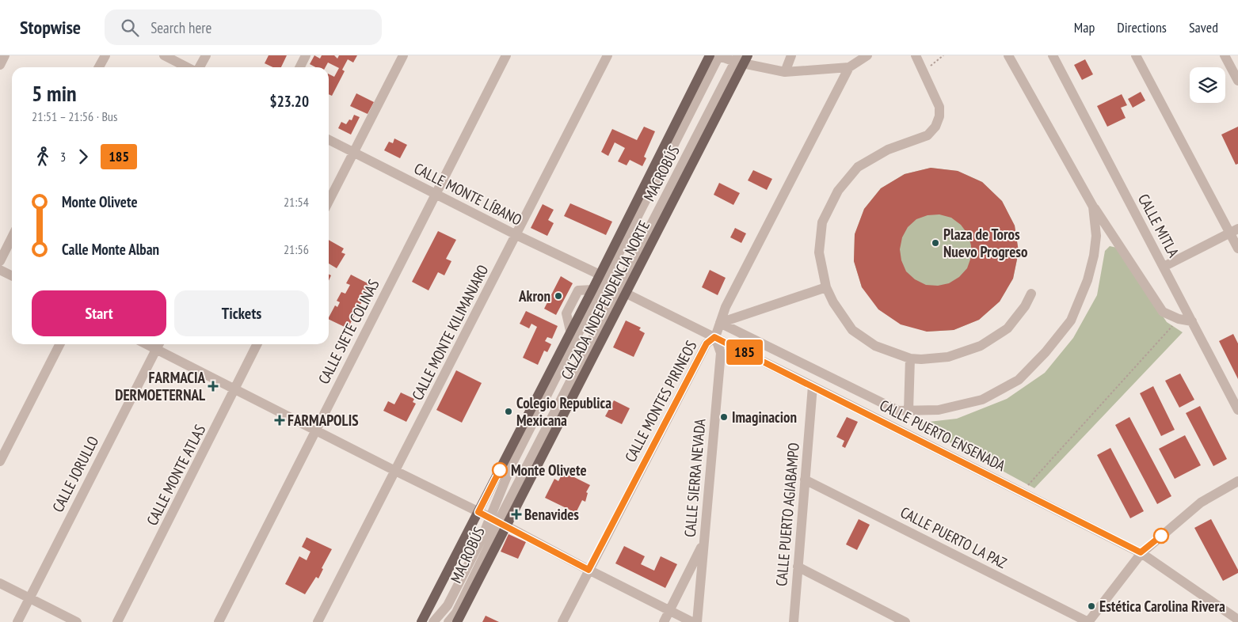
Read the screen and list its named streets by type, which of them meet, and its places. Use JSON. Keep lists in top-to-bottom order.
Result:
{
  "streets": {
    "main road": ["CALZADA INDEPENDENCIA NORTE"],
    "street": [
      "MACROBÚS",
      "CALLE MONTE LÍBANO",
      "CALLE MITLA",
      "CALLE SIETE COLINAS",
      "CALLE MONTE KILIMANJARO",
      "CALLE MONTES PIRINEOS",
      "CALLE PUERTO ENSENADA",
      "CALLE JORULLO",
      "CALLE MONTE ATLAS",
      "CALLE SIERRA NEVADA",
      "CALLE PUERTO AGIABAMPO",
      "CALLE PUERTO LA PAZ"
    ]
  },
  "crossings": [
    ["MACROBÚS", "CALZADA INDEPENDENCIA NORTE"],
    ["CALLE MONTE LÍBANO", "CALZADA INDEPENDENCIA NORTE"],
    ["CALLE MONTE LÍBANO", "CALLE SIETE COLINAS"],
    ["CALLE MONTE LÍBANO", "CALLE MONTE KILIMANJARO"],
    ["CALZADA INDEPENDENCIA NORTE", "CALLE PUERTO ENSENADA"],
    ["CALLE MONTES PIRINEOS", "CALLE PUERTO ENSENADA"],
    ["CALLE MONTES PIRINEOS", "CALLE SIERRA NEVADA"],
    ["CALLE PUERTO ENSENADA", "CALLE SIERRA NEVADA"],
    ["CALLE PUERTO ENSENADA", "CALLE PUERTO AGIABAMPO"],
    ["CALLE PUERTO AGIABAMPO", "CALLE PUERTO LA PAZ"]
  ],
  "places": {
    "other": [
      "Plaza de Toros Nuevo Progreso",
      "Akron",
      "Colegio Republica Mexicana",
      "Imaginacion",
      "Monte Olivete",
      "Estética Carolina Rivera"
    ],
    "health": ["FARMACIA DERMOETERNAL", "FARMAPOLIS", "Benavides"]
  },
  "lines": ["bus line 185"],
  "page": {
    "header": "Stopwise",
    "search": "Search here",
    "nav": ["Map", "Directions", "Saved"],
    "on_map": "185",
    "heading": ["5 min", "21:51 – 21:56 · Bus", "$23.20"],
    "legs": ["3", "185"],
    "list": [
      {
        "name": "Monte Olivete",
        "value": "21:54"
      },
      {
        "name": "Calle Monte Alban",
        "value": "21:56"
      }
    ],
    "buttons": ["Start", "Tickets"]
  }
}
